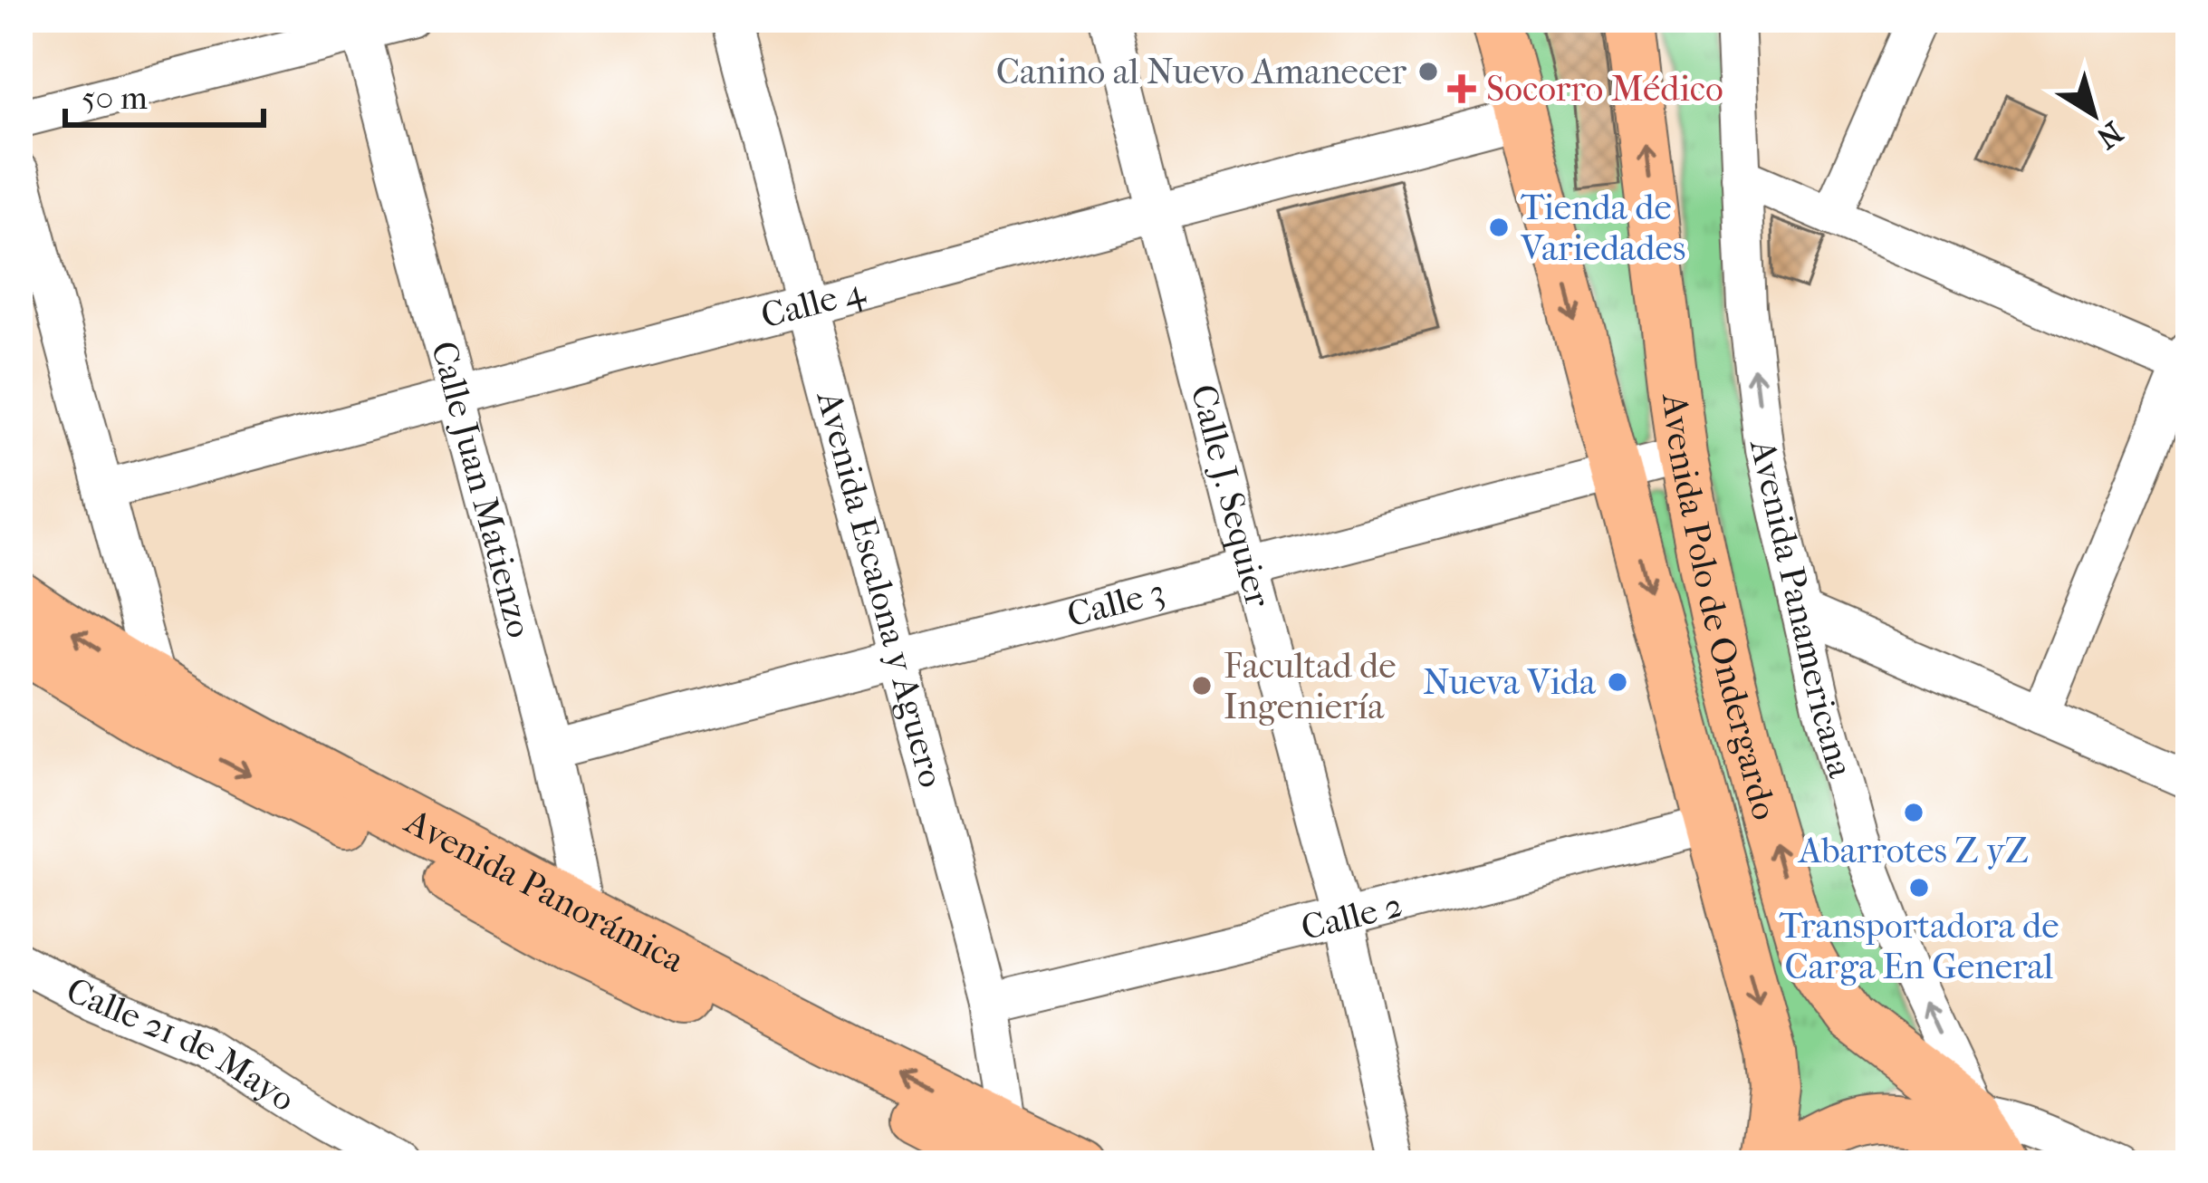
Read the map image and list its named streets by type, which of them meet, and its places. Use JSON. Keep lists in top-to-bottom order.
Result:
{
  "streets": {
    "main road": ["Avenida Polo de Ondergardo", "Avenida Panamericana", "Avenida Panorámica"],
    "street": [
      "Calle 4",
      "Calle Juan Matienzo",
      "Calle J. Sequier",
      "Avenida Escalona y Aguero",
      "Calle 3",
      "Calle 2",
      "Calle 21 de Mayo"
    ]
  },
  "crossings": [
    ["Calle 4", "Calle Juan Matienzo"],
    ["Calle 4", "Calle J. Sequier"],
    ["Calle 4", "Avenida Escalona y Aguero"],
    ["Calle 4", "Avenida Polo de Ondergardo"],
    ["Calle Juan Matienzo", "Calle 3"],
    ["Calle Juan Matienzo", "Avenida Panorámica"],
    ["Calle J. Sequier", "Calle 3"],
    ["Calle J. Sequier", "Calle 2"],
    ["Avenida Escalona y Aguero", "Calle 3"],
    ["Avenida Escalona y Aguero", "Avenida Panorámica"],
    ["Avenida Escalona y Aguero", "Calle 2"],
    ["Calle 3", "Avenida Polo de Ondergardo"],
    ["Avenida Polo de Ondergardo", "Avenida Panamericana"],
    ["Avenida Polo de Ondergardo", "Calle 2"]
  ],
  "one_way": ["Avenida Panamericana"],
  "places": {
    "other": [
      "Canino al Nuevo Amanecer",
      "Tienda de Variedades",
      "Nueva Vida",
      "Facultad de Ingeniería",
      "Abarrotes Z yZ",
      "Transportadora de Carga En General"
    ],
    "health": ["Socorro Médico"]
  },
  "scale_bar": "50 m",
  "north": "bottom right"
}
